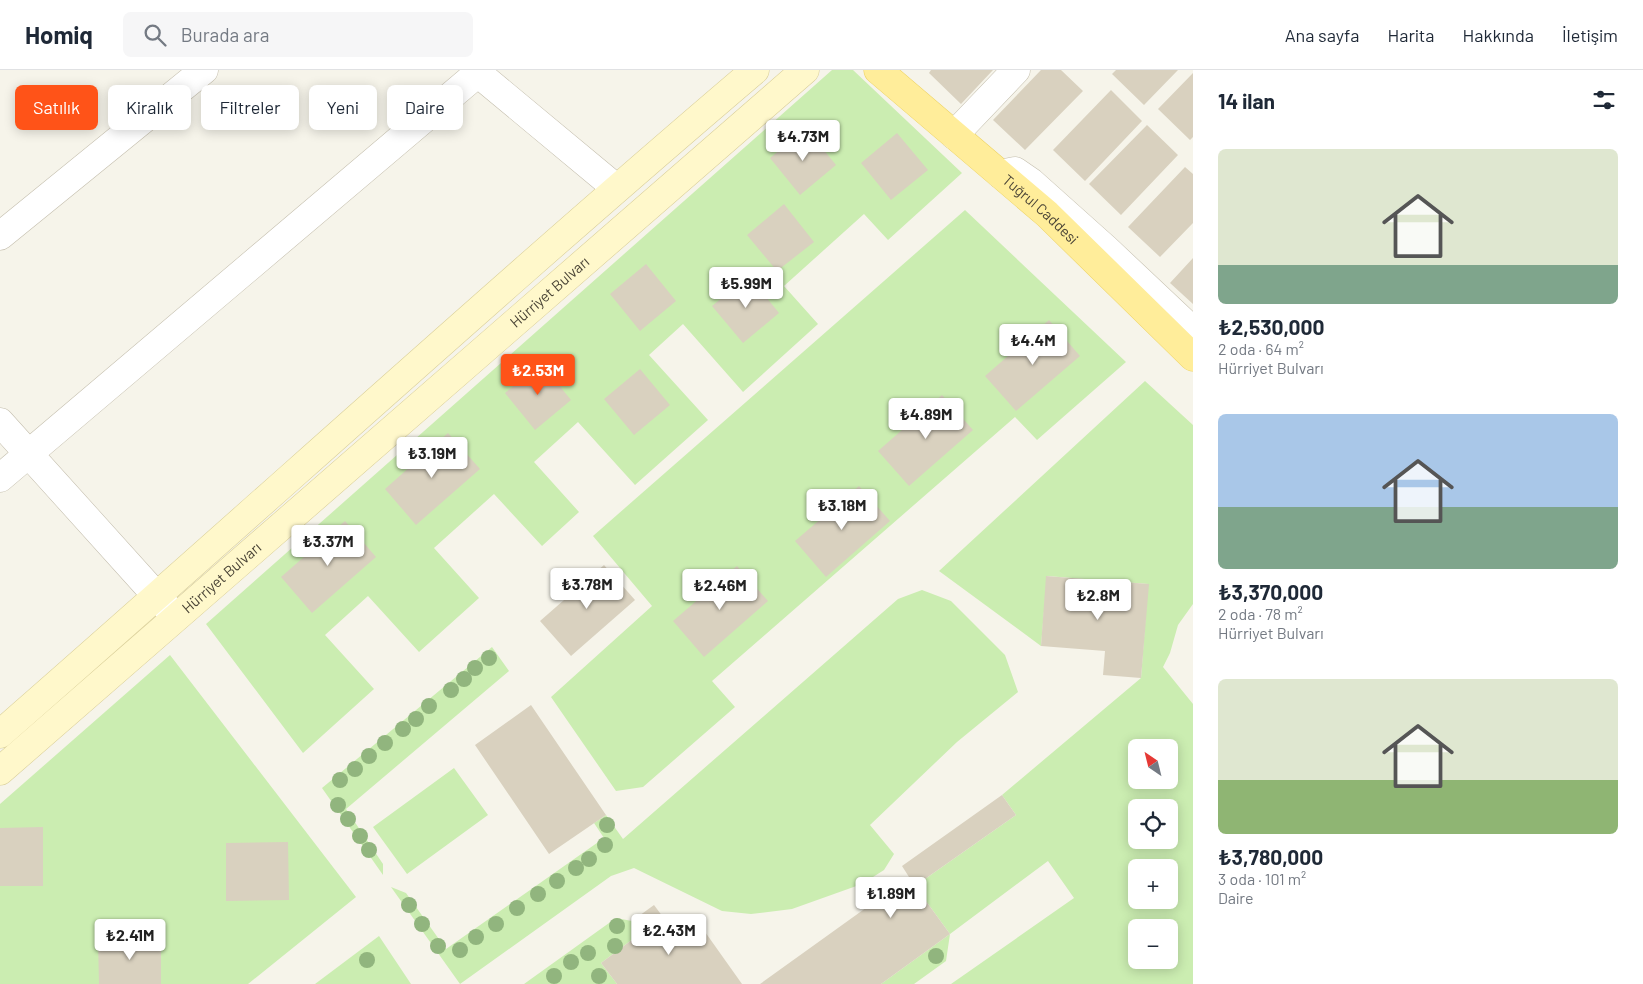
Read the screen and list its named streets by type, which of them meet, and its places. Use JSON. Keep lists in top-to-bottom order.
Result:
{
  "streets": {
    "main road": ["Tuğrul Caddesi", "Hürriyet Bulvarı"]
  },
  "north": "top left",
  "page": {
    "header": "Homiq",
    "search": "Burada ara",
    "nav": [
      "Ana sayfa",
      "Harita",
      "Hakkında",
      "İletişim"
    ],
    "heading": "14 ilan",
    "chip": [
      "Satılık",
      "Kiralık",
      "Filtreler",
      "Yeni",
      "Daire"
    ],
    "price": [
      "₺4.73M",
      "₺5.99M",
      "₺4.4M",
      "₺2.53M",
      "₺4.89M",
      "₺3.19M",
      "₺3.18M",
      "₺3.37M",
      "₺3.78M",
      "₺2.46M",
      "₺2.8M",
      "₺1.89M",
      "₺2.43M",
      "₺2.41M"
    ],
    "list": [
      {
        "name": "₺2,530,000",
        "note": "2 oda · 64 m² · Hürriyet Bulvarı"
      },
      {
        "name": "₺3,370,000",
        "note": "2 oda · 78 m² · Hürriyet Bulvarı"
      },
      {
        "name": "₺3,780,000",
        "note": "3 oda · 101 m² · Daire"
      }
    ],
    "map_buttons": ["+", "−"]
  }
}
